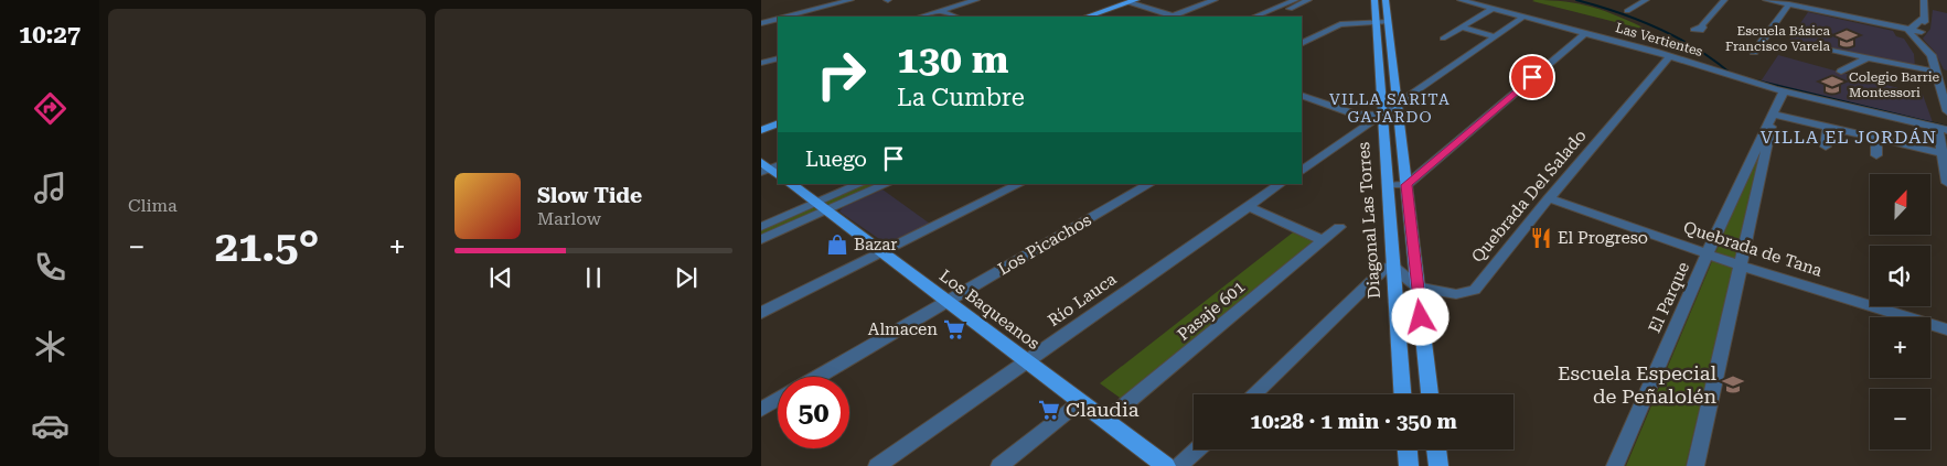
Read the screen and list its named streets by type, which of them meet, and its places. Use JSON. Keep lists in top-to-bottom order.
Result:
{
  "streets": {
    "main road": ["Diagonal Las Torres", "Los Baqueanos"],
    "street": [
      "Las Vertientes",
      "Quebrada Del Salado",
      "Los Picachos",
      "Quebrada de Tana",
      "El Parque",
      "Río Lauca",
      "Pasaje 601"
    ]
  },
  "crossings": [
    ["Las Vertientes", "Quebrada Del Salado"],
    ["Las Vertientes", "El Parque"],
    ["Quebrada Del Salado", "Diagonal Las Torres"],
    ["Quebrada Del Salado", "Quebrada de Tana"],
    ["Los Picachos", "Los Baqueanos"],
    ["Quebrada de Tana", "El Parque"],
    ["Río Lauca", "Los Baqueanos"],
    ["Los Baqueanos", "Pasaje 601"]
  ],
  "districts": ["VILLA SARITA GAJARDO", "VILLA EL JORDÁN"],
  "places": {
    "school or university": ["Escuela Básica Francisco Varela", "Colegio Barrie Montessori", "Escuela Especial de Peñalolén"],
    "restaurant": ["El Progreso"],
    "shop": ["Bazar"],
    "supermarket": ["Almacen", "Claudia"]
  },
  "north": "top",
  "page": {
    "tabs": "10:27",
    "tile": "Clima",
    "turn": ["130 m", "La Cumbre"],
    "then": "Luego",
    "song": ["Slow Tide", "Marlow"],
    "map_buttons": ["+", "−"],
    "heat": ["−", "21.5°", "+"],
    "limit": "50",
    "trip": "10:28 · 1 min · 350 m"
  }
}
